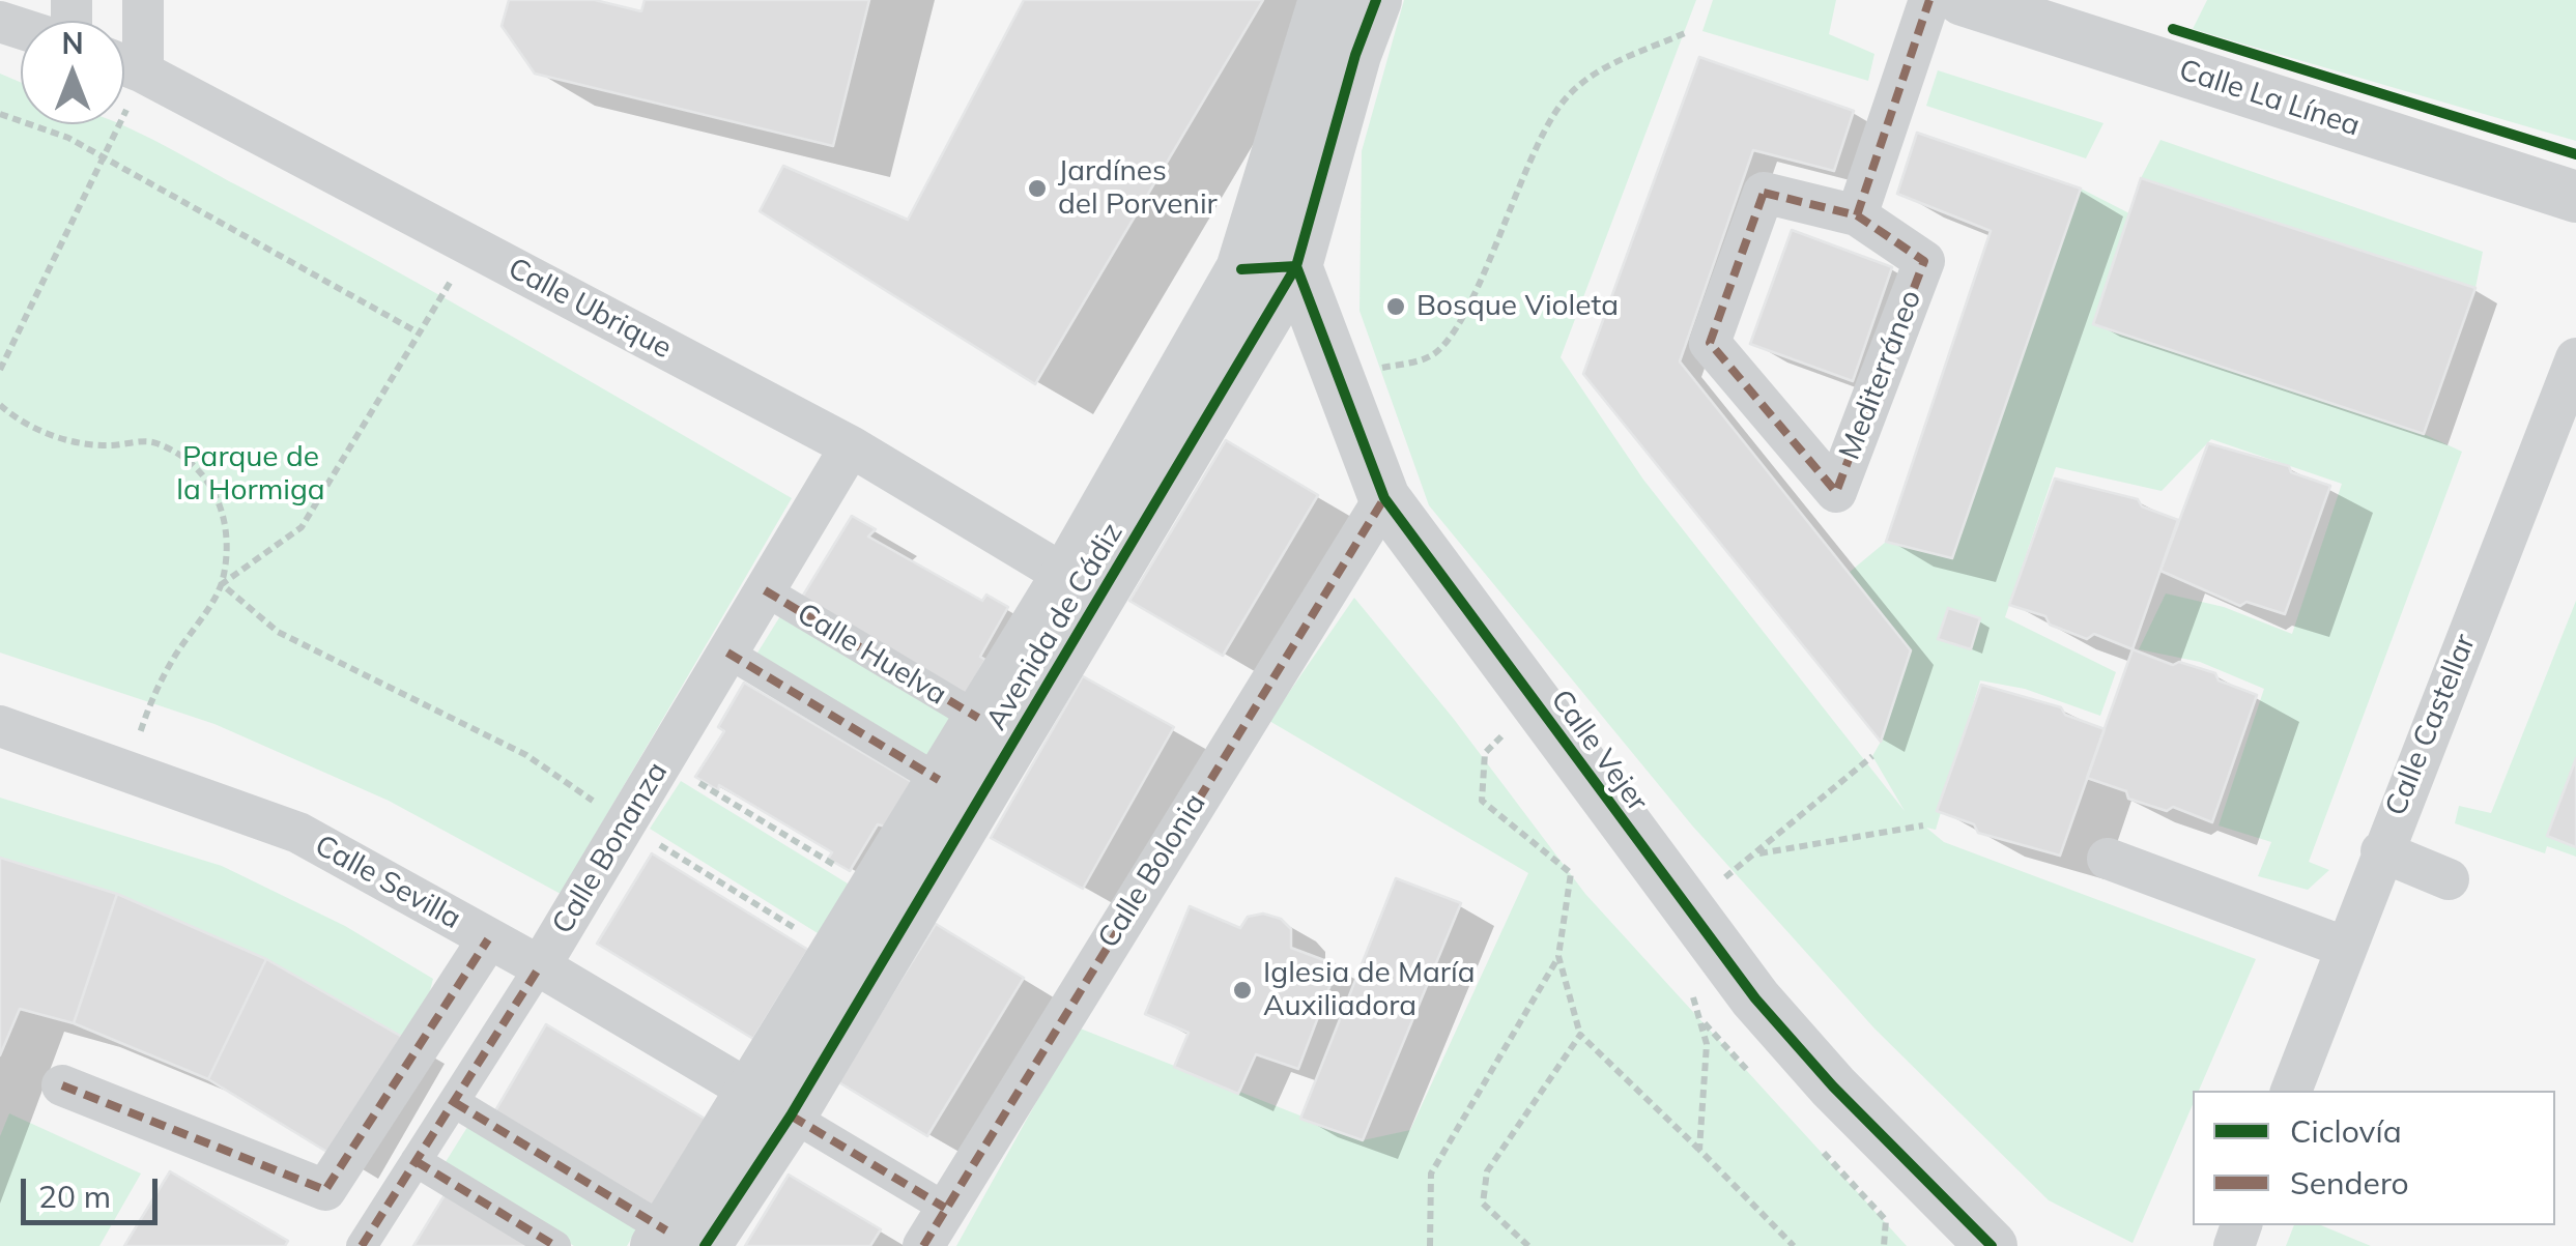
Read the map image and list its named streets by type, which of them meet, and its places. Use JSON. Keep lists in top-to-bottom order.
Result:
{
  "streets": {
    "street": [
      "Calle La Línea",
      "Calle Ubrique",
      "Mediterráneo",
      "Avenida de Cádiz",
      "Calle Huelva",
      "Calle Castellar",
      "Calle Vejer",
      "Calle Bonanza",
      "Calle Bolonia",
      "Calle Sevilla"
    ]
  },
  "crossings": [
    ["Calle Ubrique", "Avenida de Cádiz"],
    ["Calle Ubrique", "Calle Bonanza"],
    ["Avenida de Cádiz", "Calle Huelva"],
    ["Avenida de Cádiz", "Calle Vejer"],
    ["Avenida de Cádiz", "Calle Sevilla"],
    ["Calle Huelva", "Calle Bonanza"],
    ["Calle Vejer", "Calle Bolonia"],
    ["Calle Bonanza", "Calle Sevilla"]
  ],
  "parks": ["Parque de la Hormiga"],
  "places": ["Jardínes del Porvenir", "Bosque Violeta", "Iglesia de María Auxiliadora"],
  "legend": ["Ciclovía", "Sendero"],
  "scale_bar": "20 m",
  "north": "top"
}
